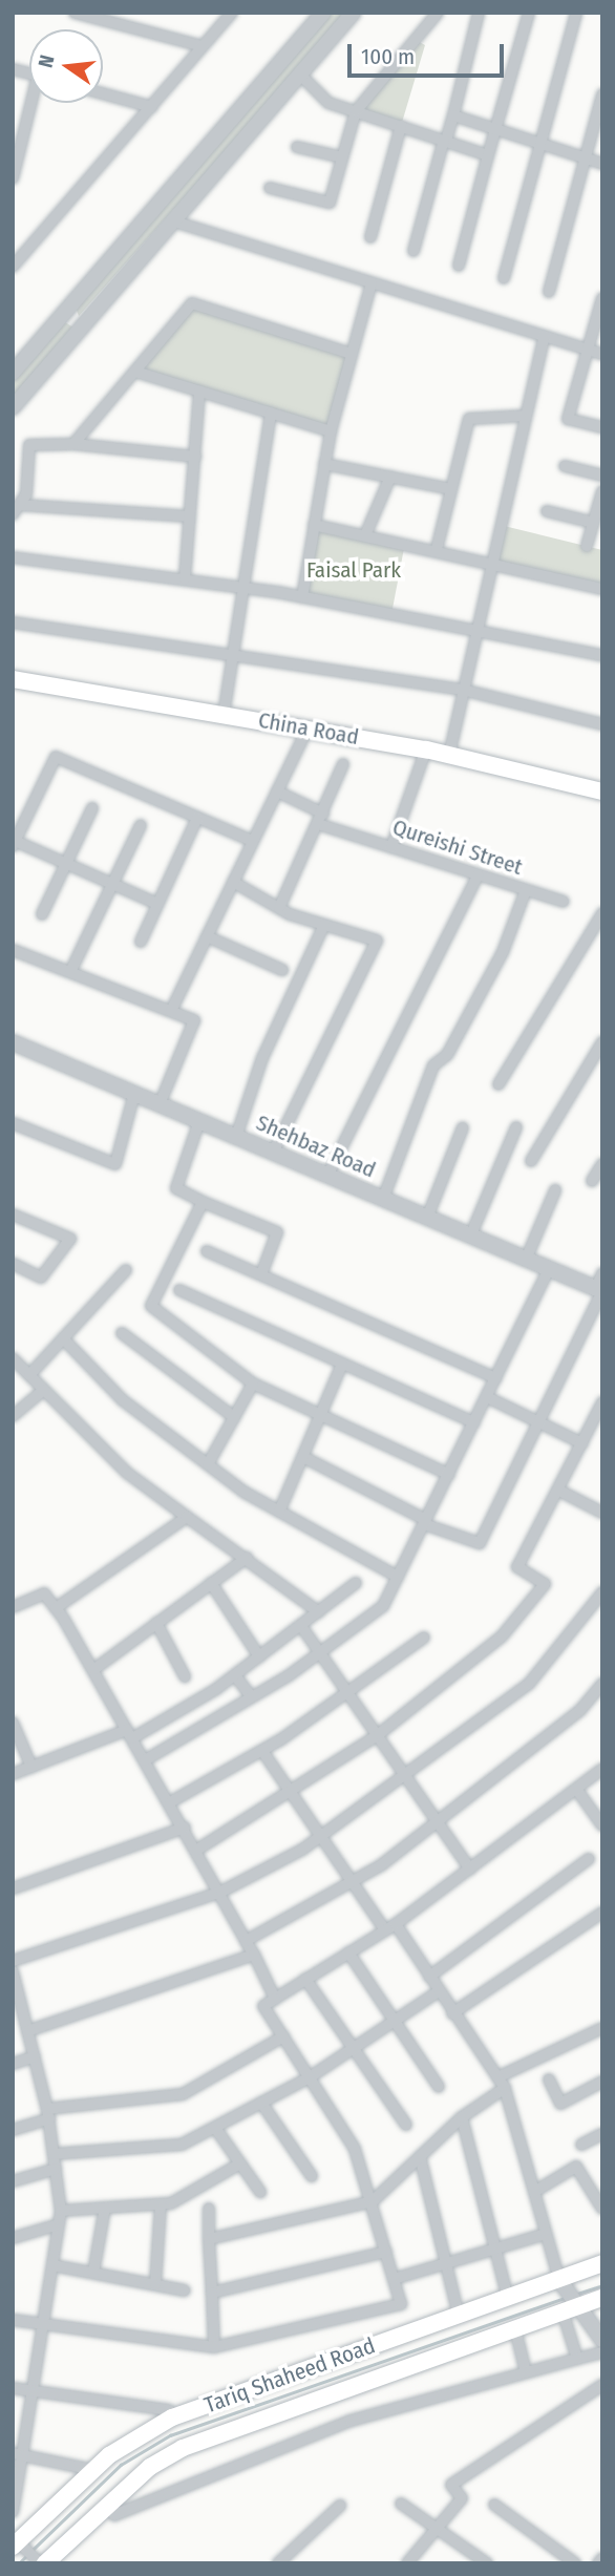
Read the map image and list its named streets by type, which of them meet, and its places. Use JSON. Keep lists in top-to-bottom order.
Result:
{
  "streets": {
    "main road": ["China Road", "Tariq Shaheed Road"],
    "street": ["Qureishi Street", "Shehbaz Road"]
  },
  "parks": ["Faisal Park"],
  "scale_bar": "100 m",
  "north": "left"
}
